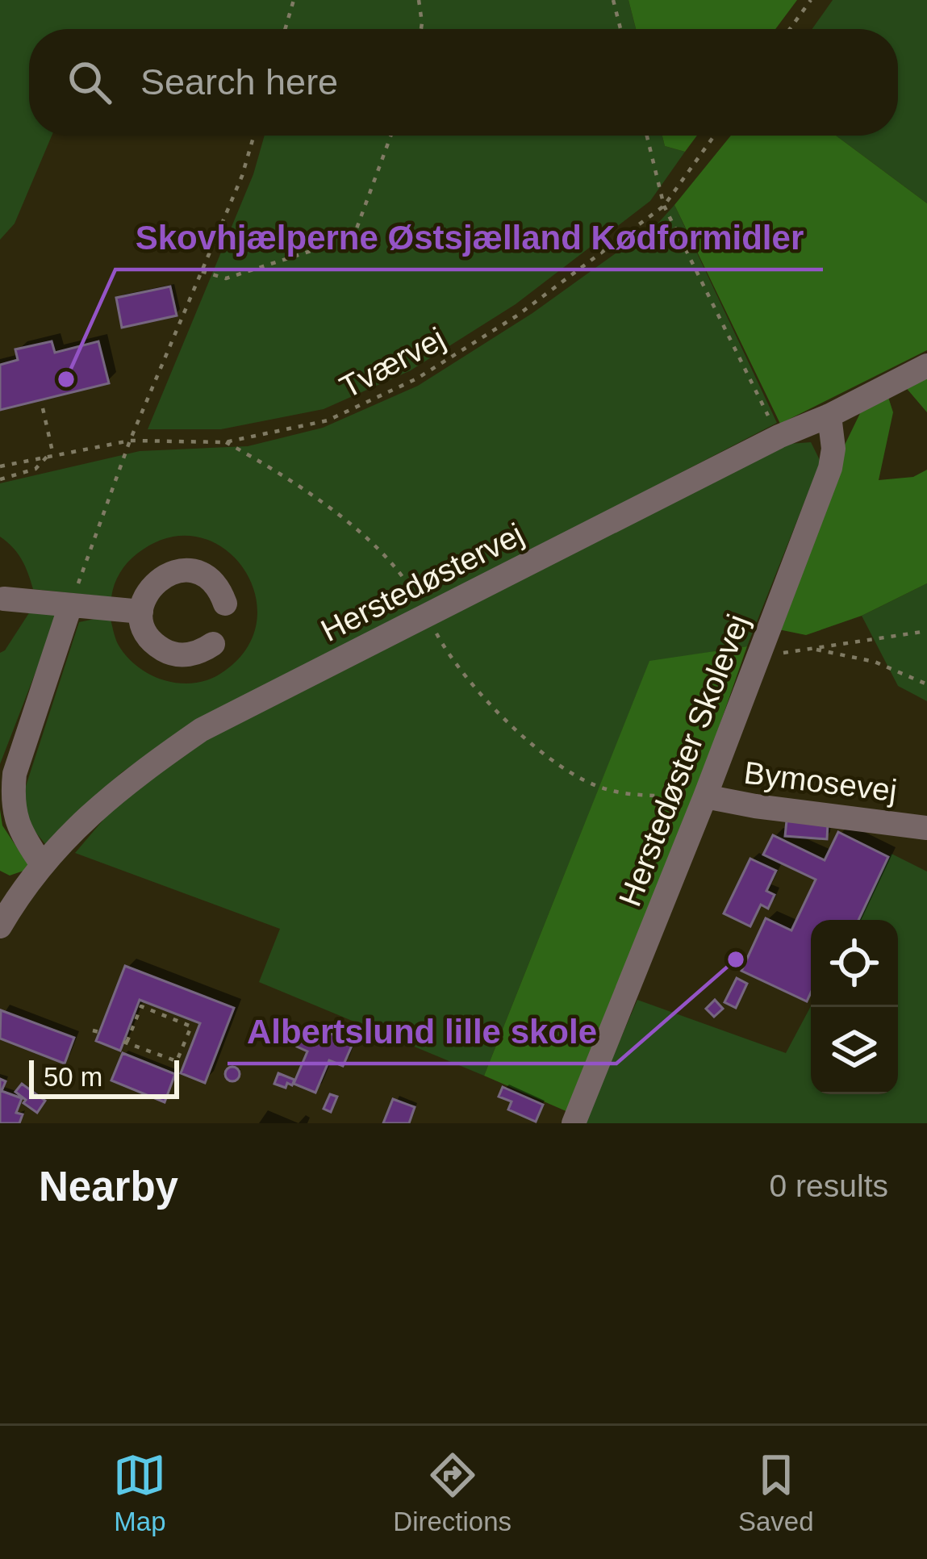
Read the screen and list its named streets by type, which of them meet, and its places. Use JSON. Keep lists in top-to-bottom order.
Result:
{
  "streets": {
    "street": ["Herstedøstervej", "Herstedøster Skolevej", "Bymosevej"],
    "path": ["Tværvej"]
  },
  "crossings": [
    ["Herstedøstervej", "Herstedøster Skolevej"],
    ["Herstedøster Skolevej", "Bymosevej"]
  ],
  "places": ["Skovhjælperne Østsjælland Kødformidler", "Albertslund lille skole"],
  "scale_bar": "50 m",
  "page": {
    "search": "Search here",
    "scale": "50 m",
    "heading": ["Nearby", "0 results"],
    "nav": ["Map", "Directions", "Saved"]
  }
}
